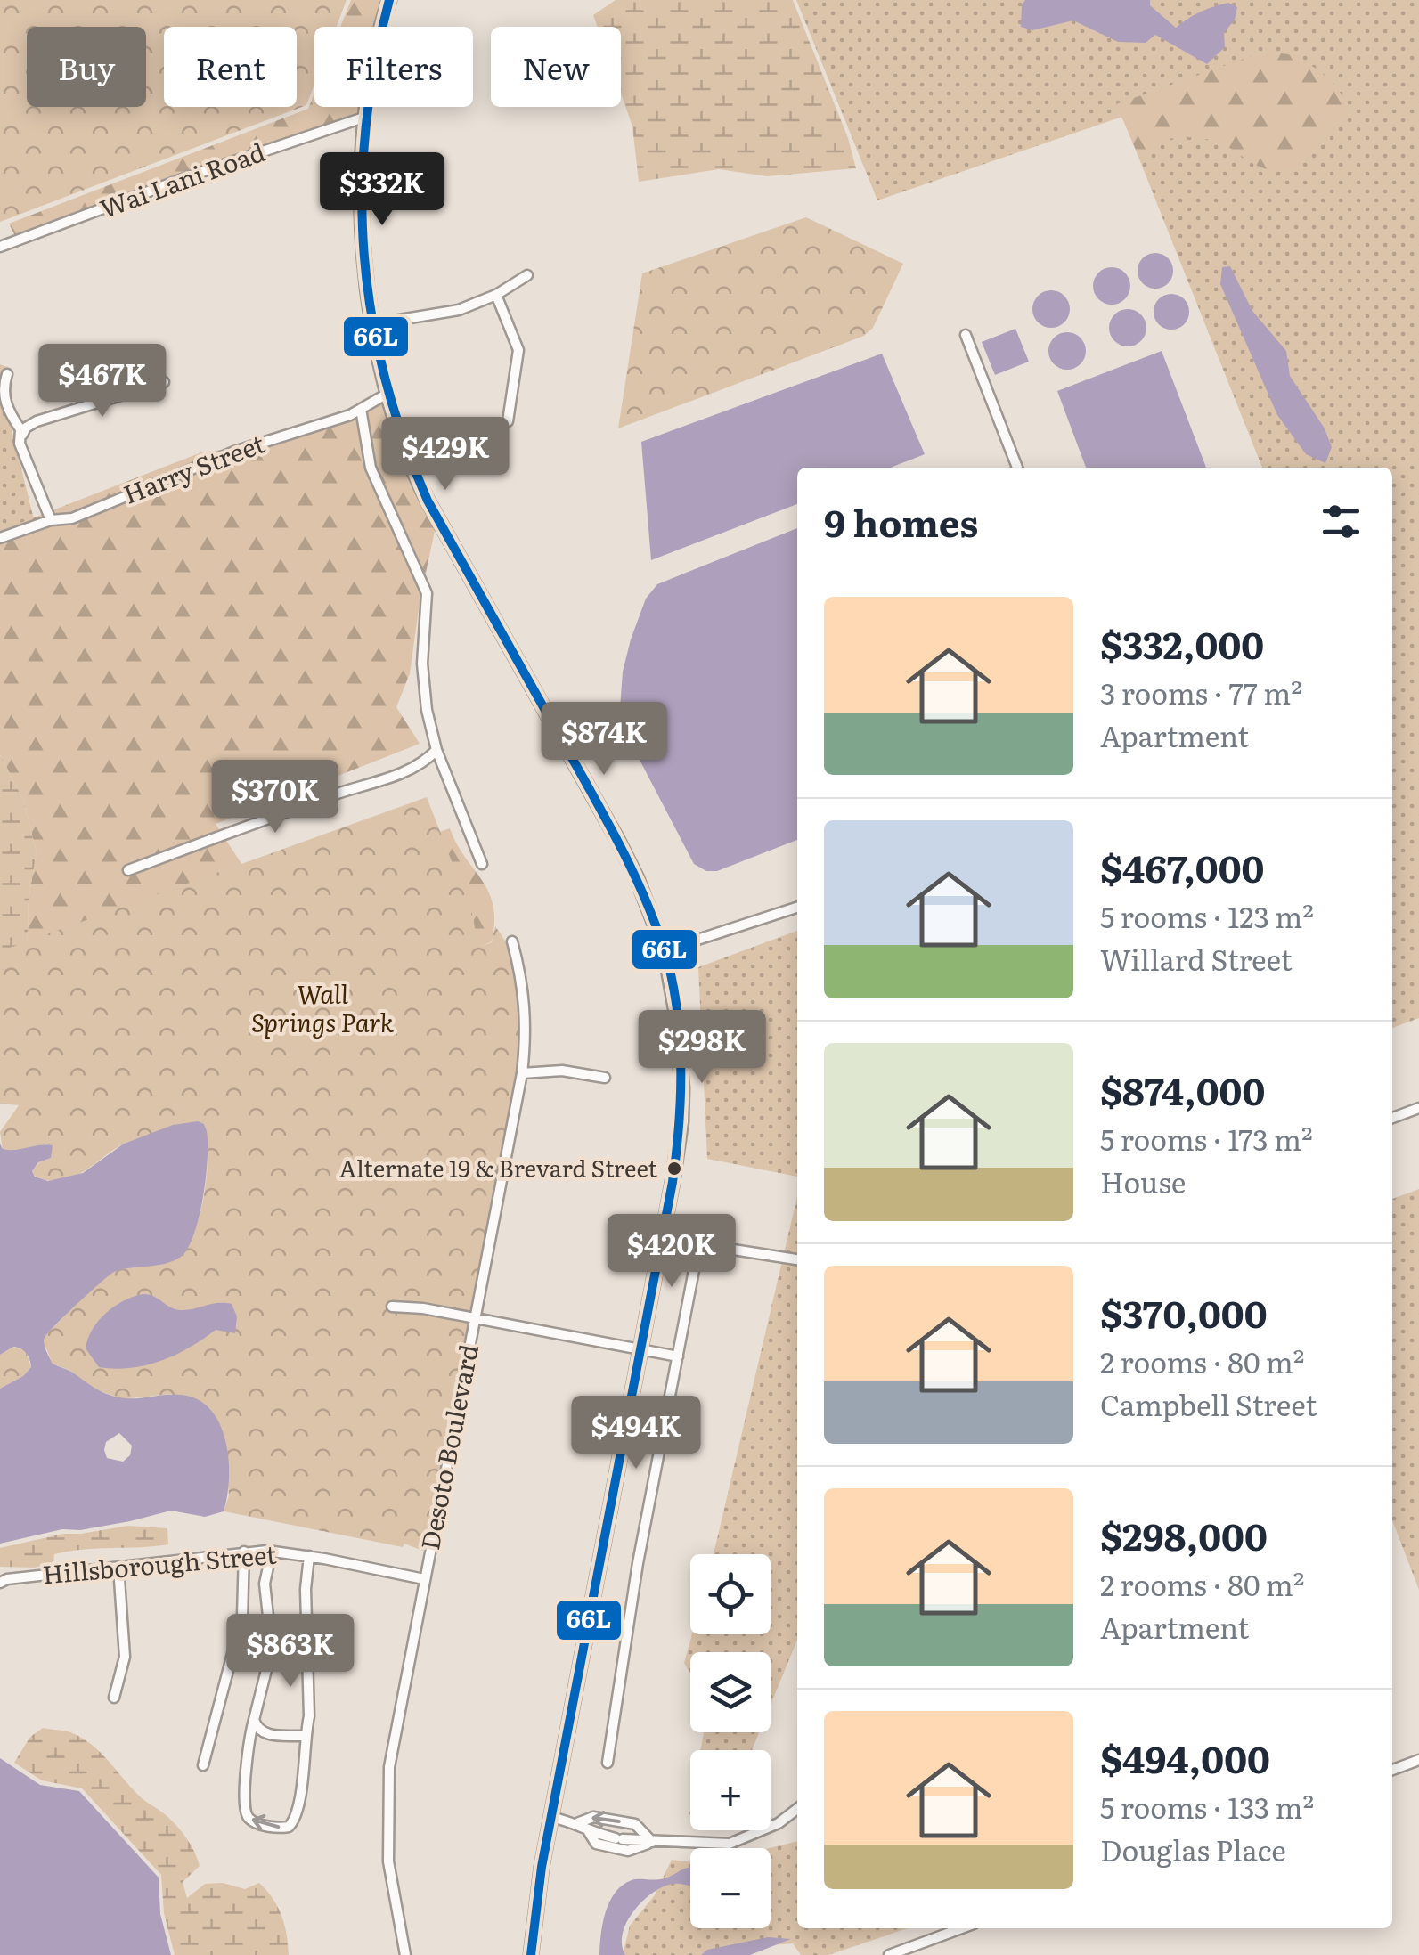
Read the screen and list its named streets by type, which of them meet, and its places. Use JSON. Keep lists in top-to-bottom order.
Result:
{
  "streets": {
    "street": [
      "Wai Lani Road",
      "Harry Street",
      "Desoto Boulevard",
      "Hillsborough Street"
    ]
  },
  "crossings": [
    ["Desoto Boulevard", "Hillsborough Street"]
  ],
  "parks": ["Wall Springs Park"],
  "places": ["Alternate 19 & Brevard Street"],
  "lines": ["transit line 66L"],
  "page": {
    "chip": [
      "Buy",
      "Rent",
      "Filters",
      "New"
    ],
    "price": [
      "$332K",
      "$467K",
      "$429K",
      "$874K",
      "$370K",
      "$298K",
      "$420K",
      "$494K",
      "$863K"
    ],
    "heading": "9 homes",
    "list": [
      {
        "name": "$332,000",
        "note": "3 rooms · 77 m² · Apartment"
      },
      {
        "name": "$467,000",
        "note": "5 rooms · 123 m² · Willard Street"
      },
      {
        "name": "$874,000",
        "note": "5 rooms · 173 m² · House"
      },
      {
        "name": "$370,000",
        "note": "2 rooms · 80 m² · Campbell Street"
      },
      {
        "name": "$298,000",
        "note": "2 rooms · 80 m² · Apartment"
      },
      {
        "name": "$494,000",
        "note": "5 rooms · 133 m² · Douglas Place"
      }
    ],
    "map_buttons": ["+", "−"]
  }
}
